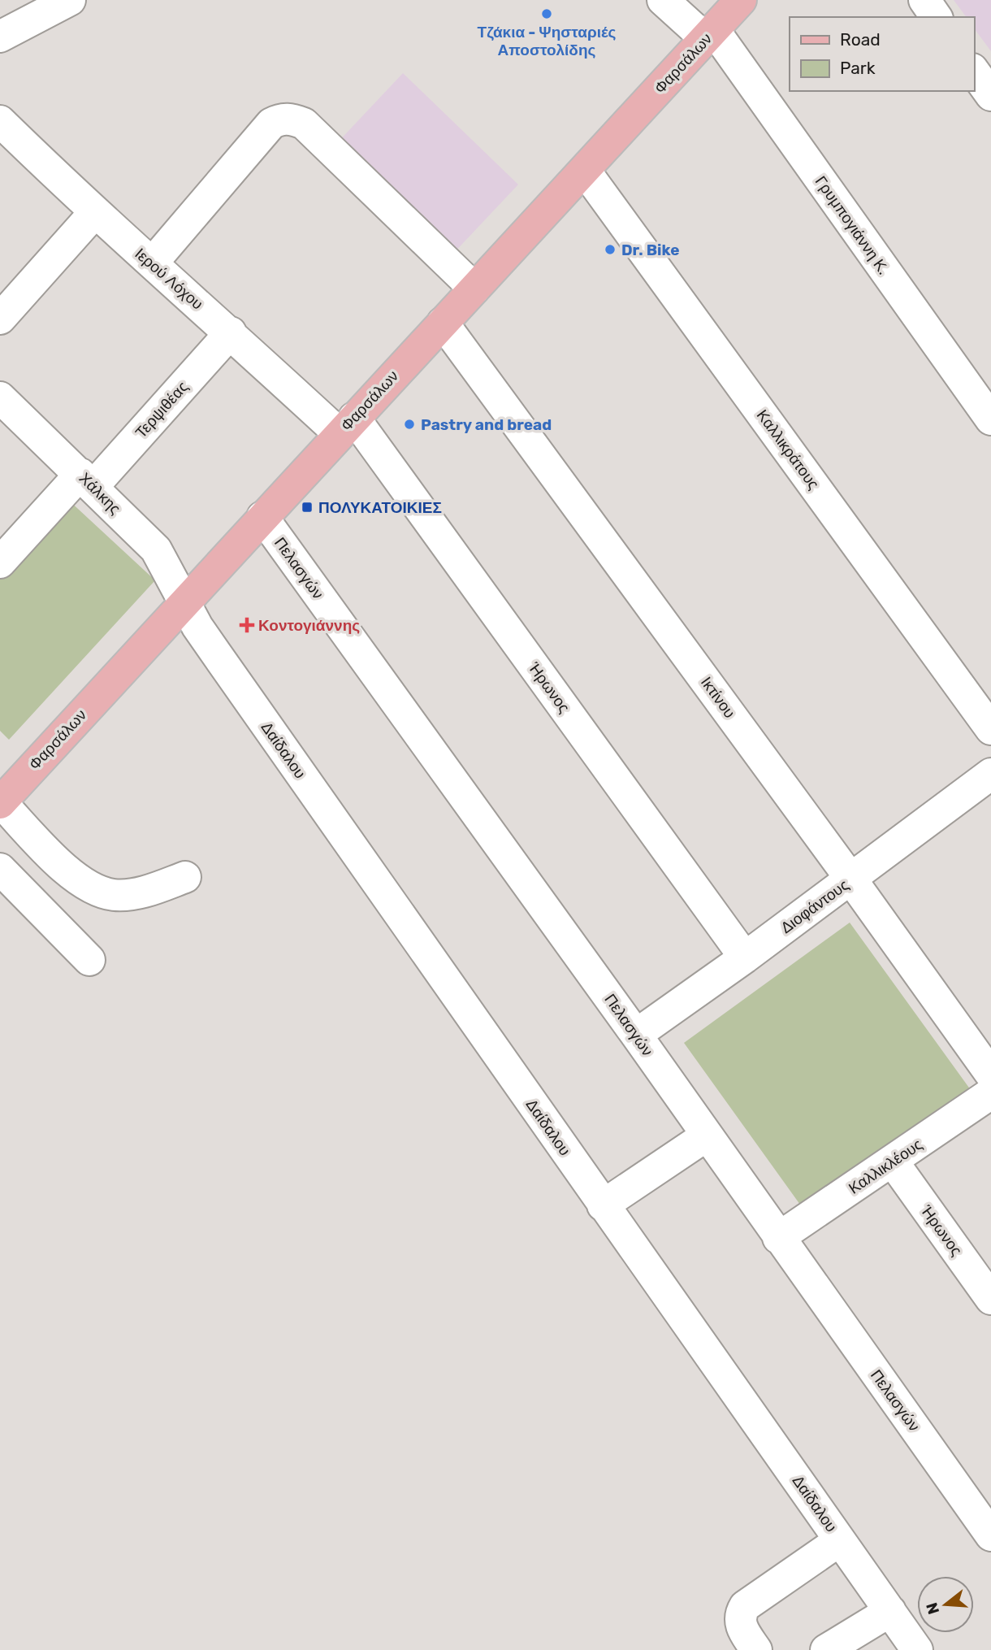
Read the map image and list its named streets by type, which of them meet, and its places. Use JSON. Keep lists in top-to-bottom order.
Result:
{
  "streets": {
    "main road": ["Φαρσάλων"],
    "street": [
      "Γρυμπογιάννη Κ.",
      "Ιερού Λόχου",
      "Τερψιθέας",
      "Καλλικράτους",
      "Χάλκης",
      "Πελασγών",
      "Ήρωνος",
      "Ικτίνου",
      "Δαίδαλου",
      "Διοφάντους",
      "Καλλικλέους"
    ]
  },
  "crossings": [
    ["Φαρσάλων", "Γρυμπογιάννη Κ."],
    ["Φαρσάλων", "Ιερού Λόχου"],
    ["Φαρσάλων", "Καλλικράτους"],
    ["Φαρσάλων", "Χάλκης"],
    ["Φαρσάλων", "Πελασγών"],
    ["Φαρσάλων", "Ήρωνος"],
    ["Φαρσάλων", "Ικτίνου"],
    ["Φαρσάλων", "Δαίδαλου"],
    ["Ιερού Λόχου", "Τερψιθέας"],
    ["Ιερού Λόχου", "Ήρωνος"],
    ["Τερψιθέας", "Χάλκης"],
    ["Χάλκης", "Δαίδαλου"],
    ["Πελασγών", "Διοφάντους"],
    ["Πελασγών", "Καλλικλέους"],
    ["Ήρωνος", "Διοφάντους"],
    ["Ήρωνος", "Καλλικλέους"],
    ["Ικτίνου", "Διοφάντους"]
  ],
  "places": {
    "other": ["Τζάκια - Ψησταριές Αποστολίδης", "Dr. Bike", "Pastry and bread"],
    "transit": ["ΠΟΛΥΚΑΤΟΙΚΙΕΣ"],
    "health": ["Κοντογιάννης"]
  },
  "legend": ["Road", "Park"],
  "north": "left"
}
